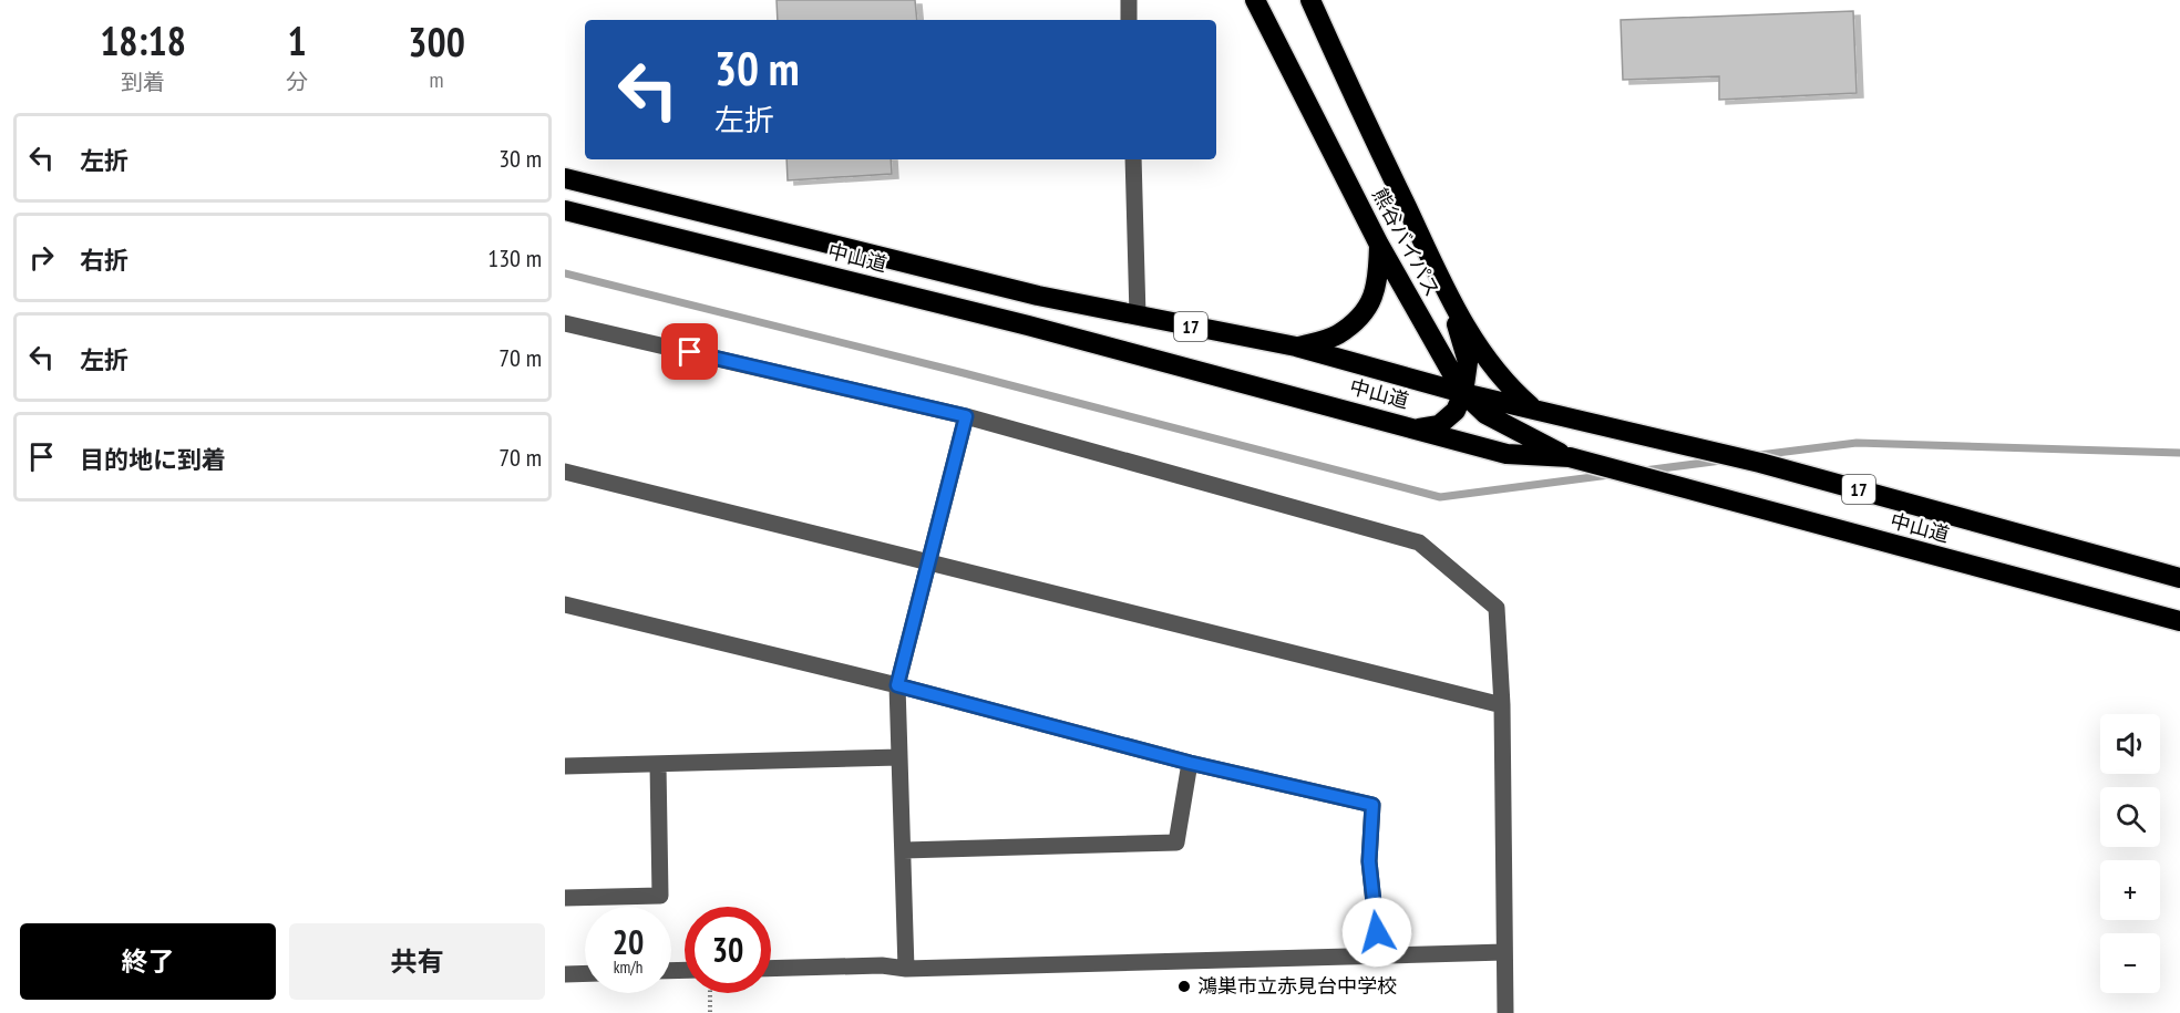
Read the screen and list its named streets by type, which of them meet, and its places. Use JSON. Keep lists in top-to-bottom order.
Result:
{
  "streets": {
    "highway": ["熊谷バイパス", "中山道", "17"]
  },
  "crossings": [
    ["熊谷バイパス", "中山道"]
  ],
  "places": ["鴻巣市立赤見台中学校"],
  "page": {
    "eta": [
      "18:18",
      "到着",
      "1",
      "分",
      "300",
      "m"
    ],
    "turn": ["30 m", "左折"],
    "list": [
      {
        "name": "左折",
        "value": "30 m"
      },
      {
        "name": "右折",
        "value": "130 m"
      },
      {
        "name": "左折",
        "value": "70 m"
      },
      {
        "name": "目的地に到着",
        "value": "70 m"
      }
    ],
    "map_buttons": ["+", "−"],
    "speed": "20 km/h",
    "limit": "30",
    "buttons": ["終了", "共有"]
  }
}
